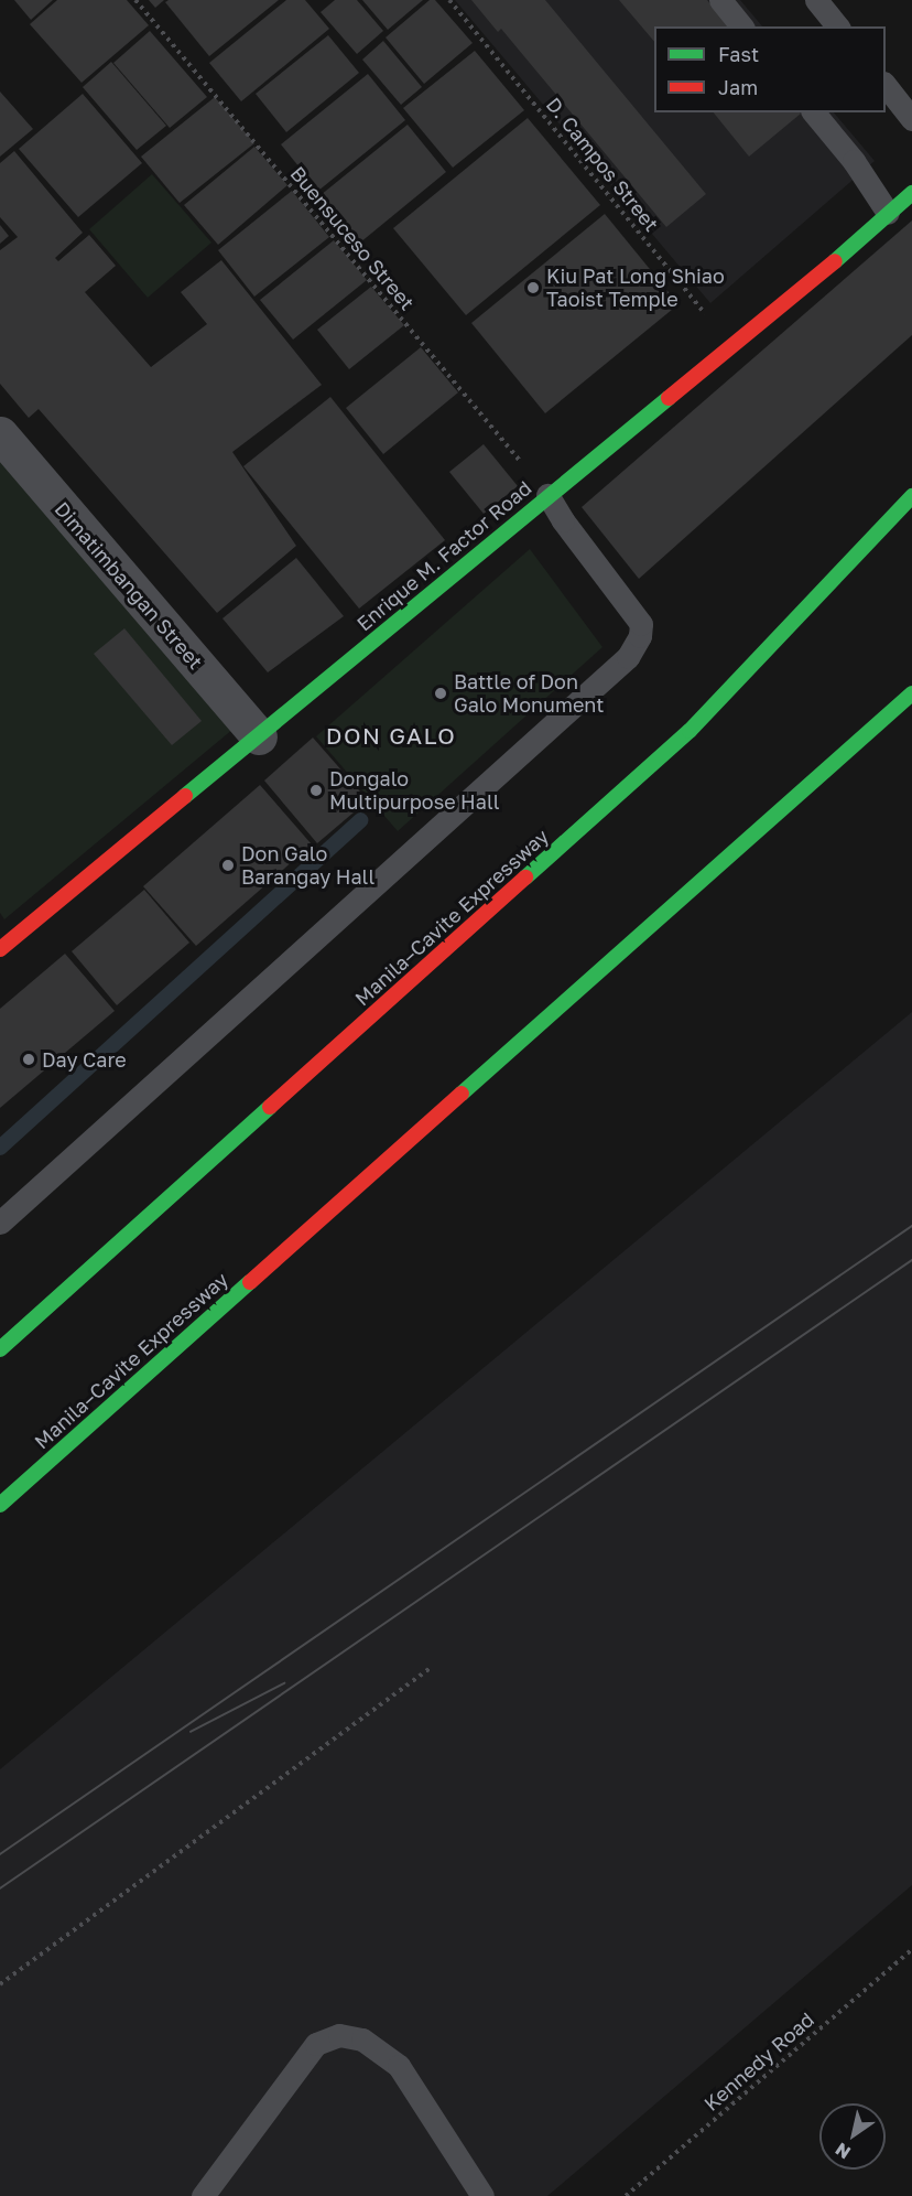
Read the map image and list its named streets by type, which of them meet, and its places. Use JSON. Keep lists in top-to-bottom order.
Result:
{
  "streets": {
    "main road": ["Enrique M. Factor Road", "Manila–Cavite Expressway"],
    "street": ["Dimatimbangan Street"],
    "path": ["D. Campos Street", "Buensuceso Street", "Kennedy Road"]
  },
  "crossings": [
    ["D. Campos Street", "Enrique M. Factor Road"],
    ["Buensuceso Street", "Enrique M. Factor Road"],
    ["Enrique M. Factor Road", "Dimatimbangan Street"]
  ],
  "districts": ["DON GALO"],
  "places": [
    "Kiu Pat Long Shiao Taoist Temple",
    "Battle of Don Galo Monument",
    "Dongalo Multipurpose Hall",
    "Don Galo Barangay Hall",
    "Day Care"
  ],
  "legend": ["Fast", "Jam"],
  "north": "bottom left"
}
